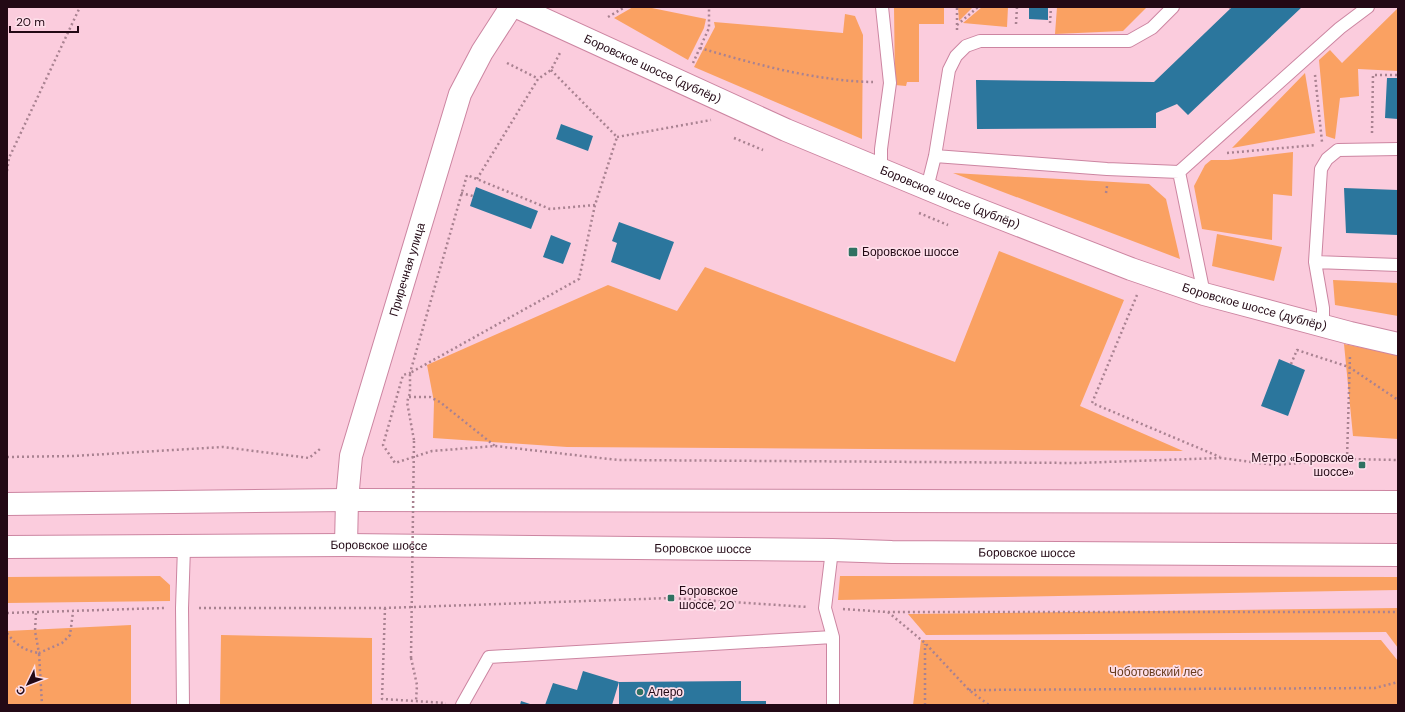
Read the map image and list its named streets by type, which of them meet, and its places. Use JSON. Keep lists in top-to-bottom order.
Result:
{
  "streets": {
    "main road": ["Боровское шоссе (дублёр)", "Приречная улица", "Боровское шоссе"]
  },
  "crossings": [
    ["Приречная улица", "Боровское шоссе"]
  ],
  "parks": ["Чоботовский лес"],
  "places": {
    "transit": ["Боровское шоссе", "Метро «Боровское шоссе»", "Боровское шоссе, 20"],
    "other": ["Алеро"]
  },
  "scale_bar": "20 m",
  "north": "bottom left"
}
